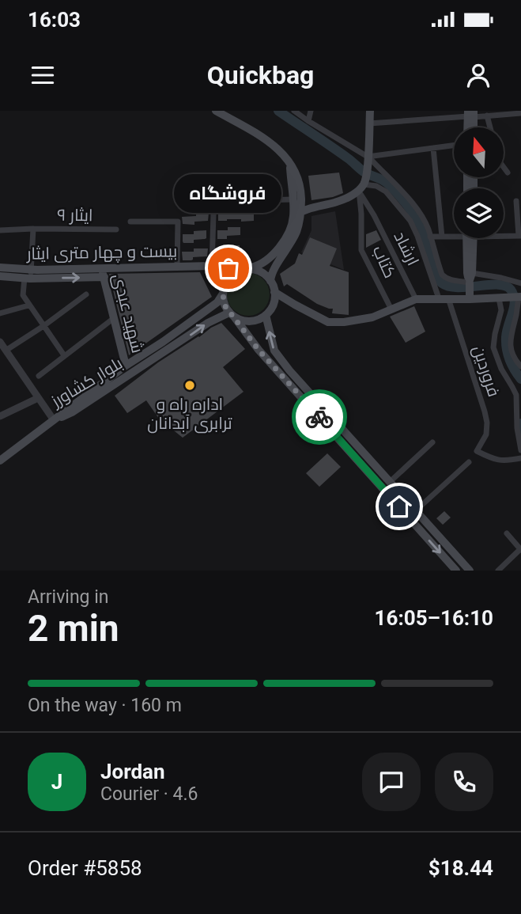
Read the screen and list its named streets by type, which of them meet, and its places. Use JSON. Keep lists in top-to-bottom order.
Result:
{
  "streets": {
    "main road": ["بیست و چهار متری ایثار", "شهید عبدی", "بلوار کشاورز"],
    "street": [
      "ایثار ۹",
      "ارشاد",
      "کتاب",
      "فروردین"
    ]
  },
  "crossings": [
    ["ارشاد", "کتاب"],
    ["بیست و چهار متری ایثار", "شهید عبدی"],
    ["بیست و چهار متری ایثار", "بلوار کشاورز"],
    ["شهید عبدی", "بلوار کشاورز"]
  ],
  "places": ["فروشگاه", "اداره راه و ترابری آبدانان"],
  "north": "top",
  "page": {
    "status": "16:03",
    "header": "Quickbag",
    "bubble": "فروشگاه",
    "heading": ["2 min", "Arriving in", "16:05–16:10"],
    "panel": [
      "Jordan",
      "Courier · 4.6",
      "Order #5858",
      "$18.44"
    ],
    "bar": "On the way · 160 m",
    "round": "J"
  }
}
